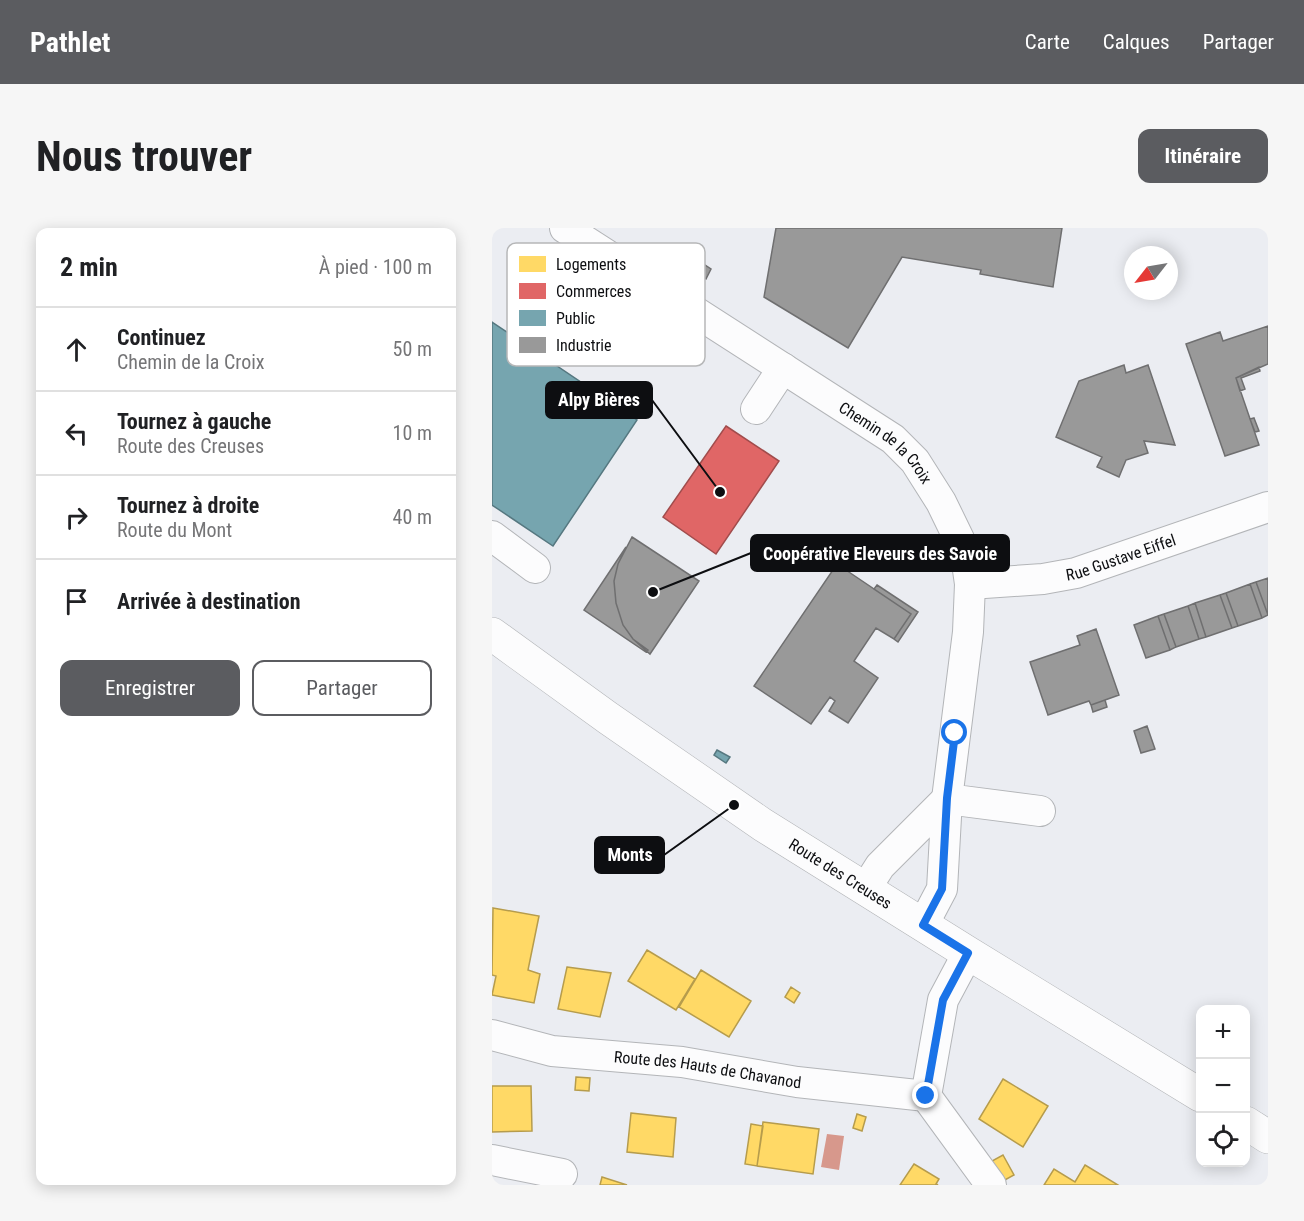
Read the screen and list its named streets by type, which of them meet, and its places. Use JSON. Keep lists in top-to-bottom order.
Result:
{
  "streets": {
    "main road": ["Route des Creuses"],
    "street": ["Chemin de la Croix", "Rue Gustave Eiffel", "Route des Hauts de Chavanod"]
  },
  "crossings": [
    ["Chemin de la Croix", "Rue Gustave Eiffel"],
    ["Chemin de la Croix", "Route des Creuses"]
  ],
  "places": ["Alpy Bières", "Coopérative Eleveurs des Savoie", "Monts"],
  "legend": [
    "Logements",
    "Commerces",
    "Public",
    "Industrie"
  ],
  "north": "bottom left",
  "page": {
    "header": "Pathlet",
    "nav": ["Carte", "Calques", "Partager"],
    "buttons": [
      "Itinéraire",
      ["Enregistrer", "Partager"]
    ],
    "title": "Nous trouver",
    "heading": ["2 min", "À pied · 100 m"],
    "list": [
      ["Continuez", "Chemin de la Croix", "50 m"],
      ["Tournez à gauche", "Route des Creuses", "10 m"],
      ["Tournez à droite", "Route du Mont", "40 m"],
      "Arrivée à destination"
    ],
    "map_buttons": ["+", "−"]
  }
}
